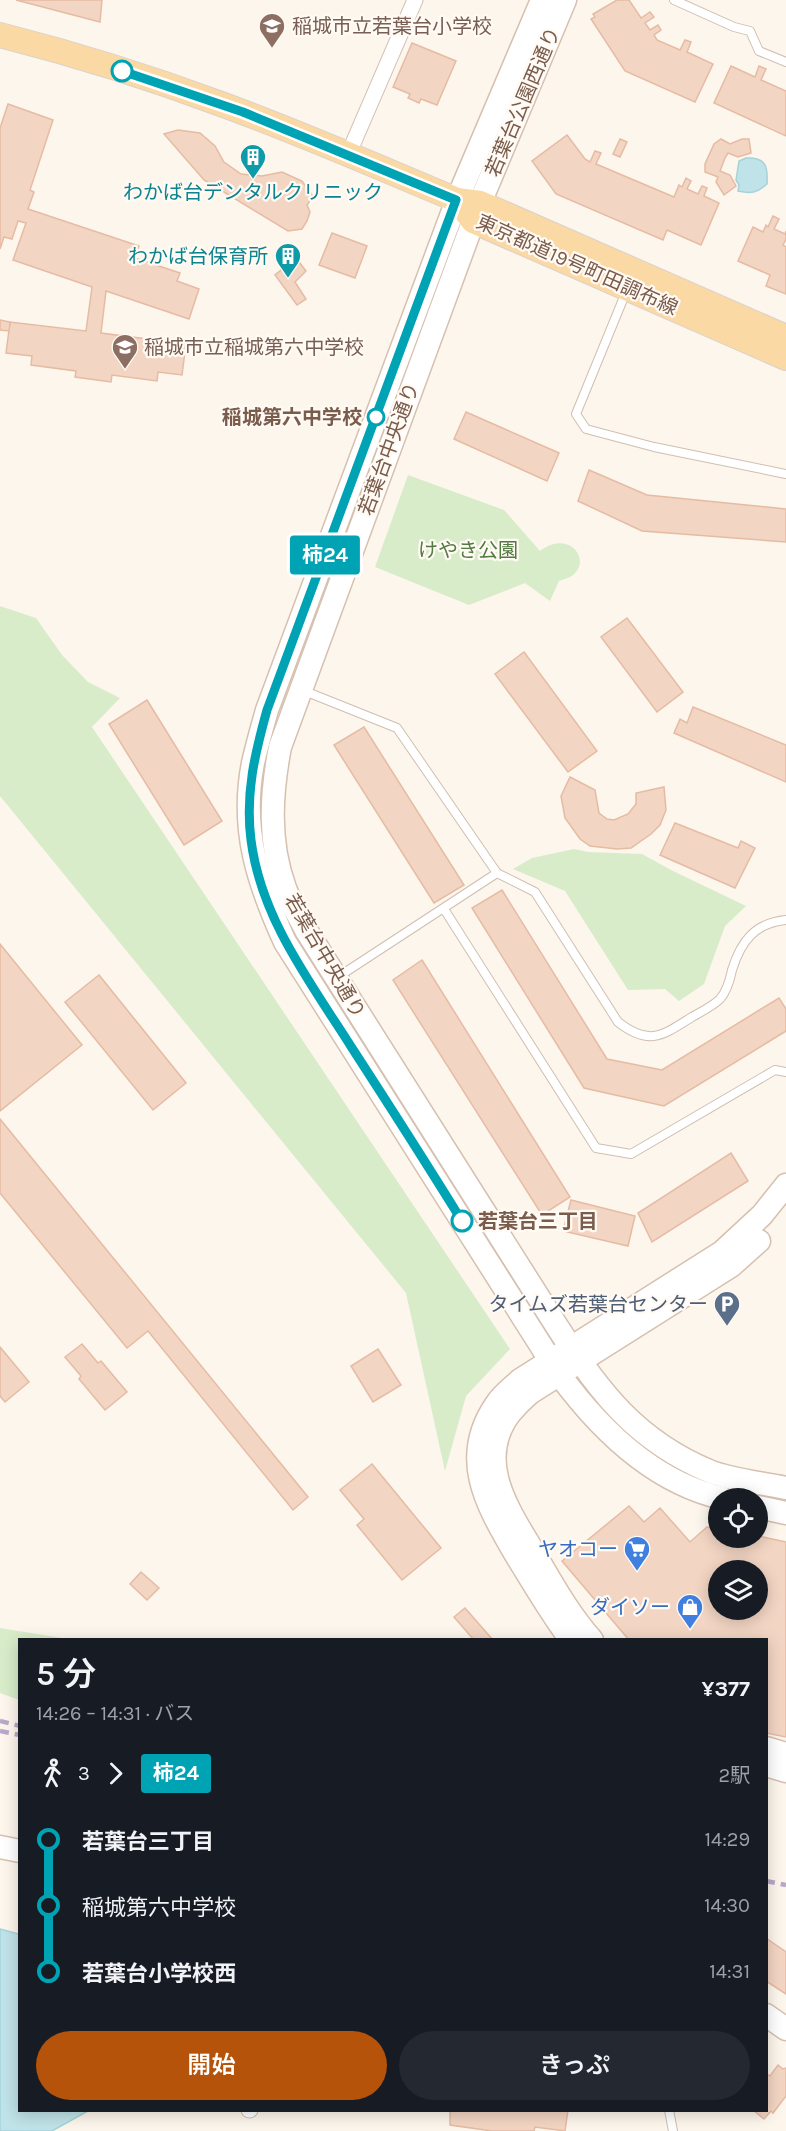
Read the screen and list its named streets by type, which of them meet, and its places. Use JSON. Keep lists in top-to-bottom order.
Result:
{
  "streets": {
    "main road": ["東京都道19号町田調布線"],
    "street": ["若葉台公園西通り", "若葉台中央通り"]
  },
  "crossings": [
    ["若葉台公園西通り", "東京都道19号町田調布線"],
    ["若葉台公園西通り", "若葉台中央通り"],
    ["東京都道19号町田調布線", "若葉台中央通り"]
  ],
  "parks": ["けやき公園"],
  "places": {
    "school or university": ["稲城市立若葉台小学校", "稲城市立稲城第六中学校"],
    "building": ["わかば台デンタルクリニック", "わかば台保育所"],
    "other": ["稲城第六中学校", "若葉台三丁目"],
    "parking": ["タイムズ若葉台センター"],
    "supermarket": ["ヤオコー"],
    "shop": ["ダイソー"]
  },
  "lines": ["bus line 柿24"],
  "page": {
    "on_map": "柿24",
    "heading": ["5 分", "14:26 – 14:31 · バス", "¥377"],
    "legs": ["3", "柿24", "2駅"],
    "list": [
      {
        "name": "若葉台三丁目",
        "value": "14:29"
      },
      {
        "name": "稲城第六中学校",
        "value": "14:30"
      },
      {
        "name": "若葉台小学校西",
        "value": "14:31"
      }
    ],
    "buttons": ["開始", "きっぷ"]
  }
}
